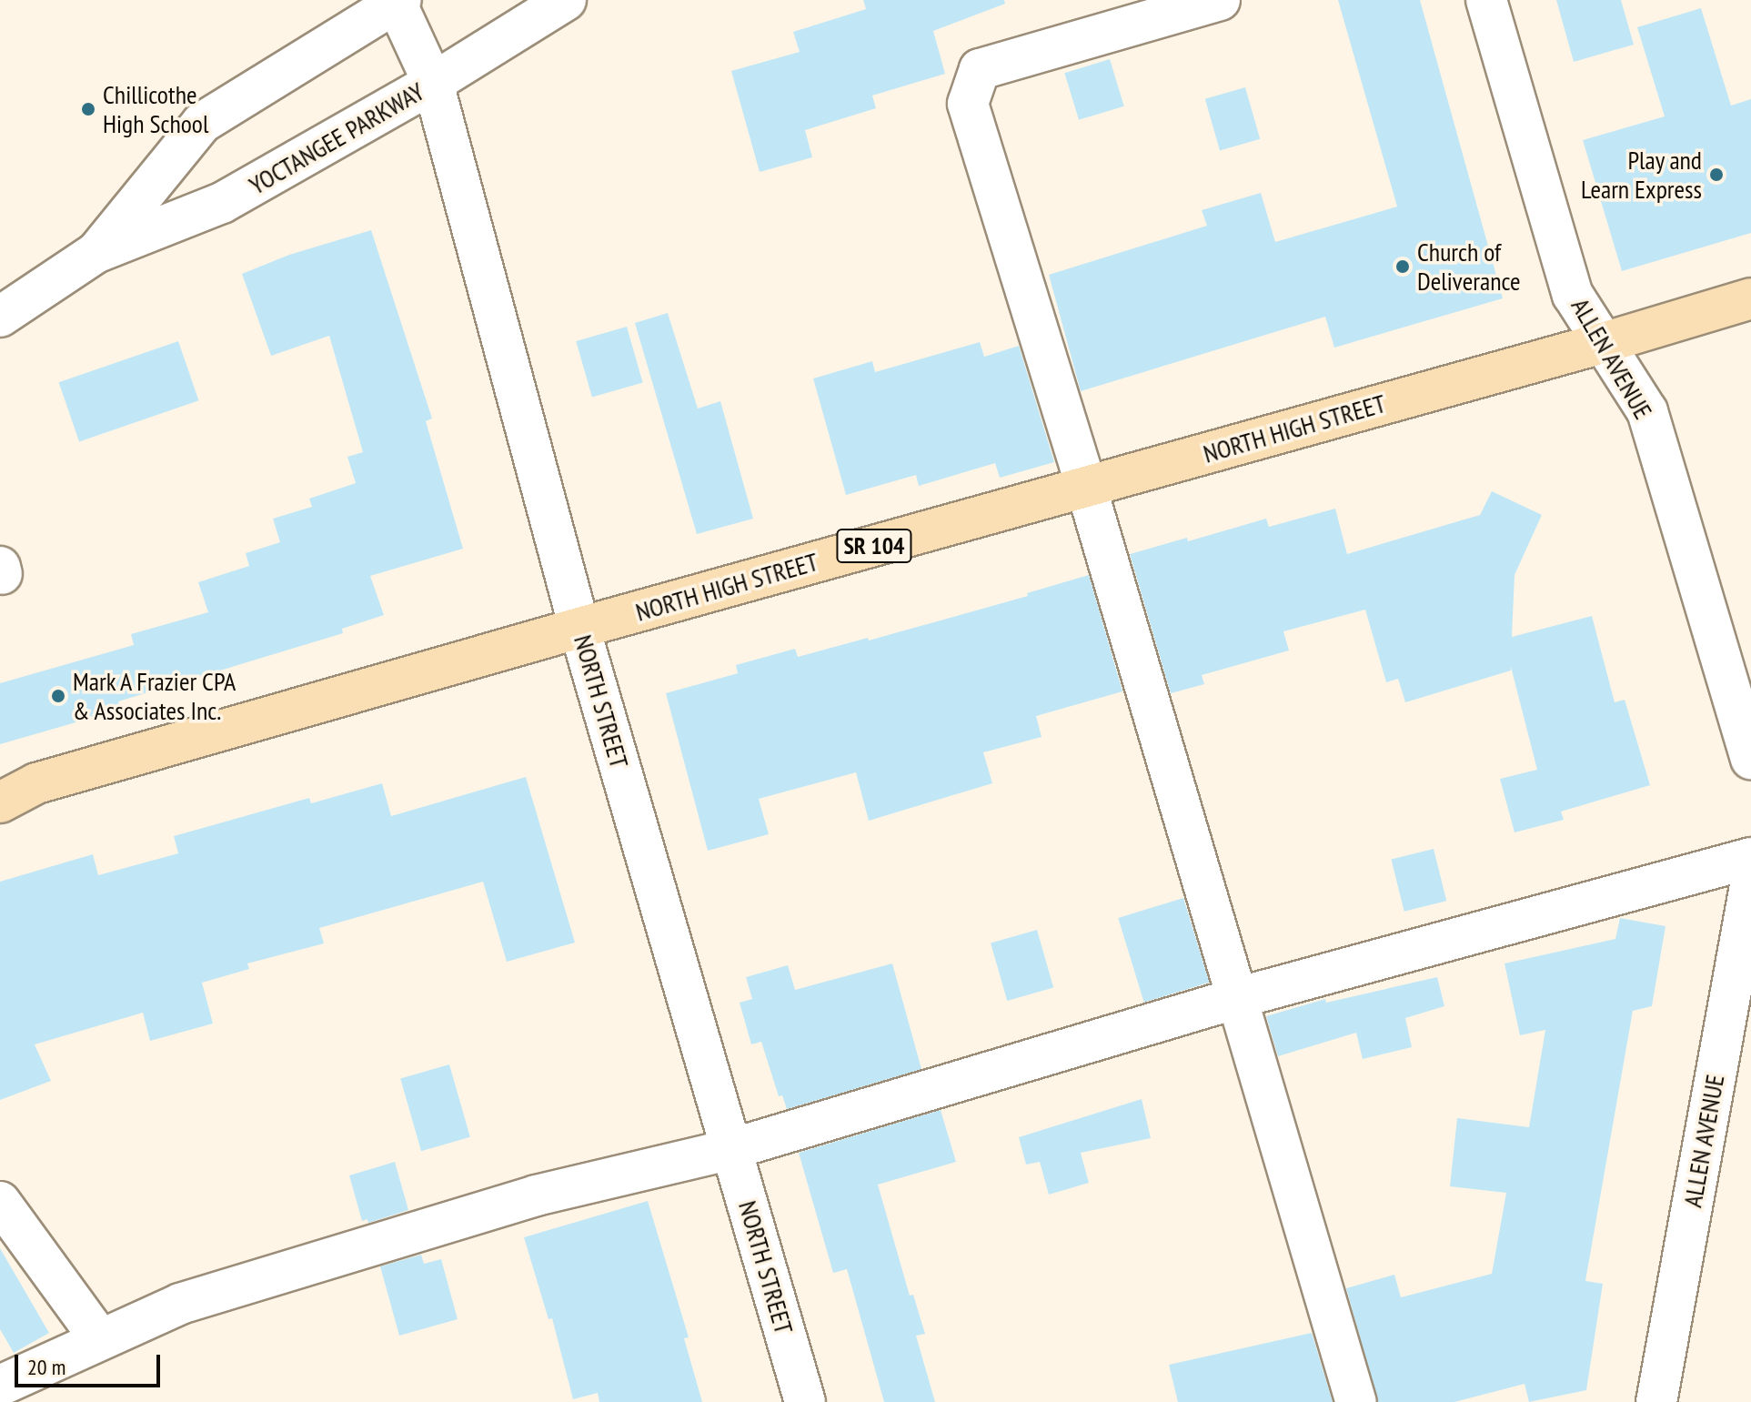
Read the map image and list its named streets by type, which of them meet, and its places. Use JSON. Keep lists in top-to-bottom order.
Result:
{
  "streets": {
    "main road": ["NORTH HIGH STREET", "SR 104"],
    "street": ["YOCTANGEE PARKWAY", "ALLEN AVENUE", "NORTH STREET"]
  },
  "crossings": [
    ["YOCTANGEE PARKWAY", "NORTH STREET"],
    ["ALLEN AVENUE", "NORTH HIGH STREET"],
    ["NORTH HIGH STREET", "NORTH STREET"]
  ],
  "places": [
    "Chillicothe High School",
    "Play and Learn Express",
    "Church of Deliverance",
    "Mark A Frazier CPA & Associates Inc."
  ],
  "scale_bar": "20 m"
}
